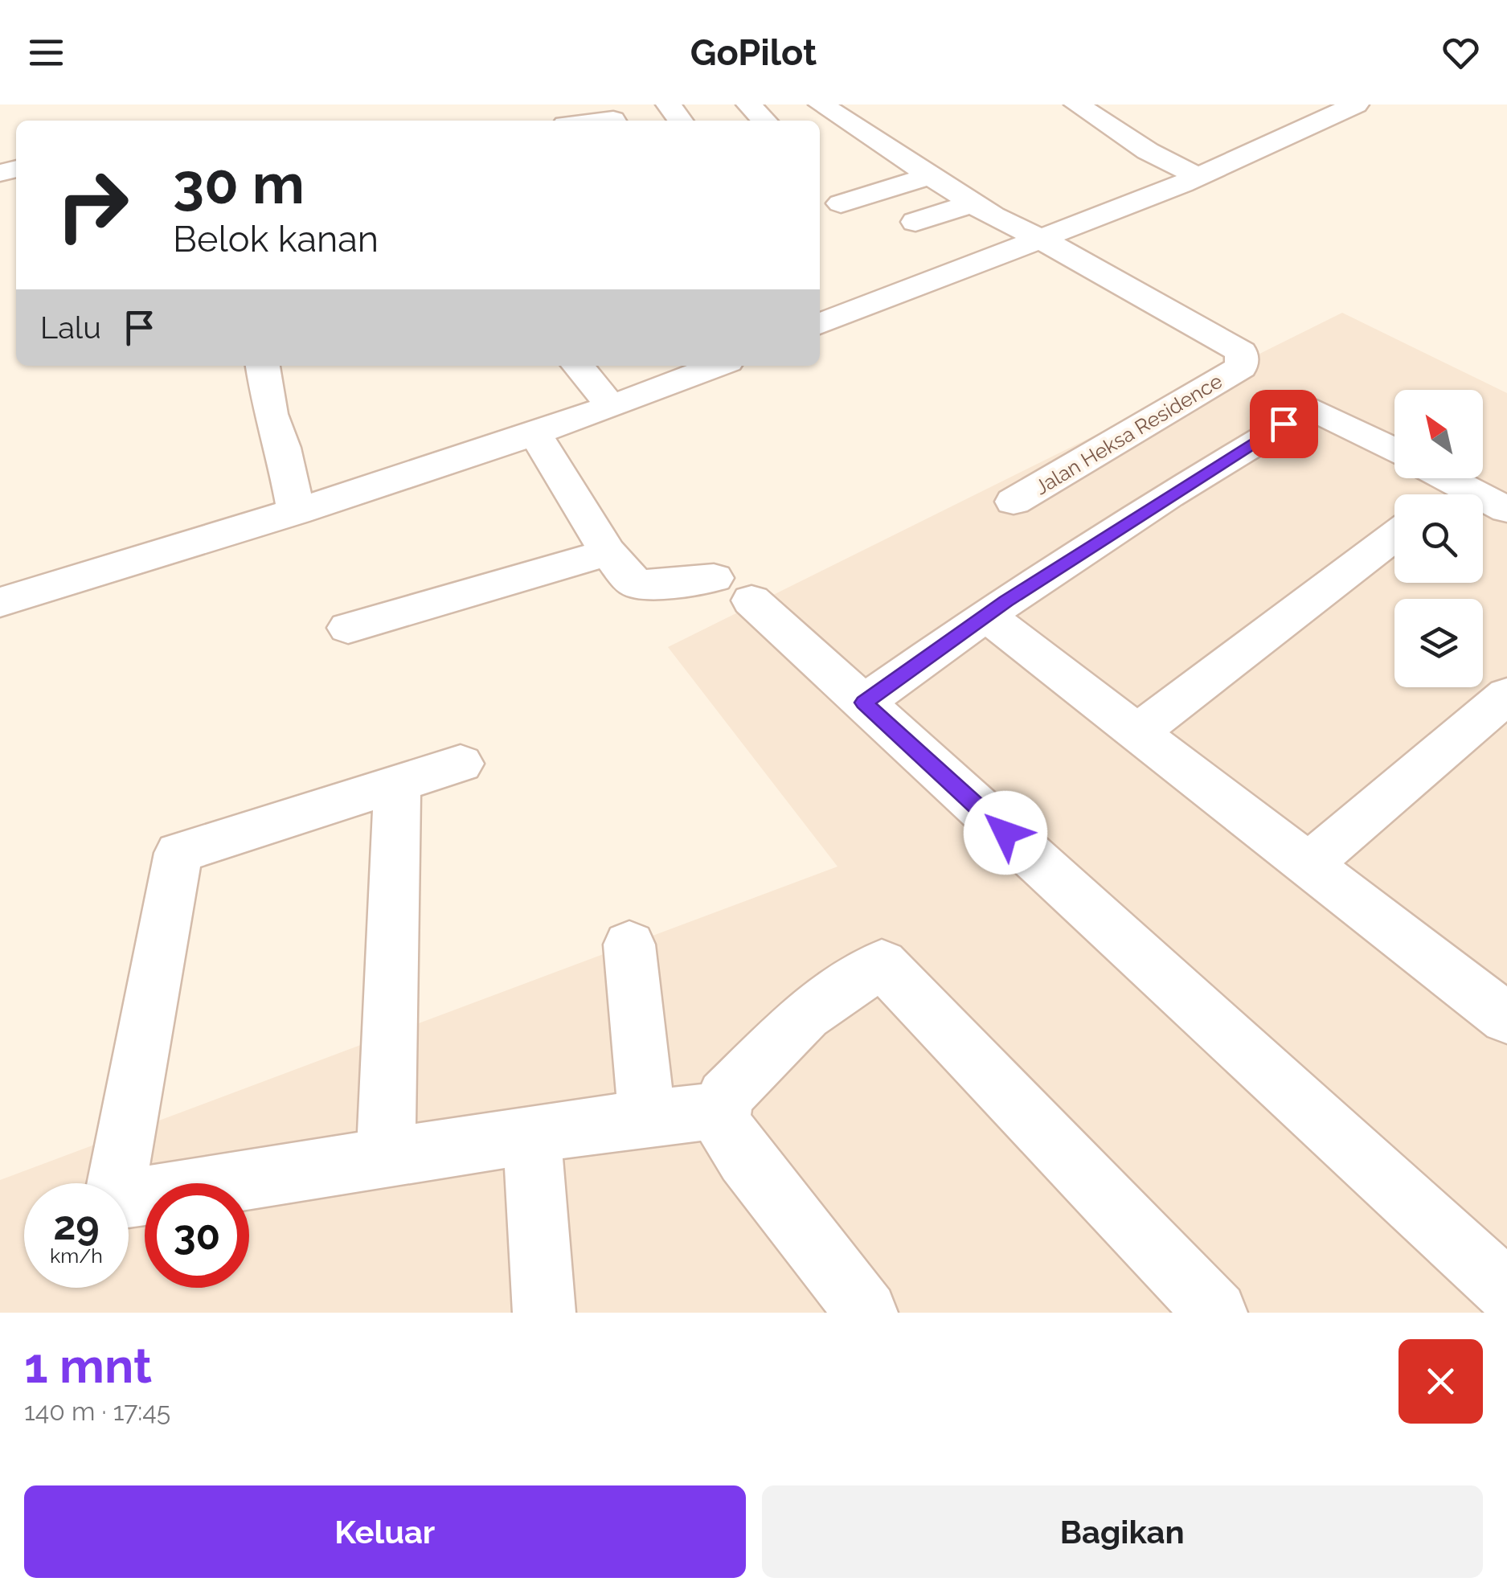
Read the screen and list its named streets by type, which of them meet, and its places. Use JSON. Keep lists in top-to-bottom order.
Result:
{
  "streets": {
    "street": ["Jalan Heksa Residence"]
  },
  "north": "top left",
  "page": {
    "header": "GoPilot",
    "turn": ["30 m", "Belok kanan"],
    "then": "Lalu",
    "speed": "29 km/h",
    "limit": "30",
    "heading": ["1 mnt", "140 m · 17:45"],
    "buttons": ["Keluar", "Bagikan"]
  }
}
